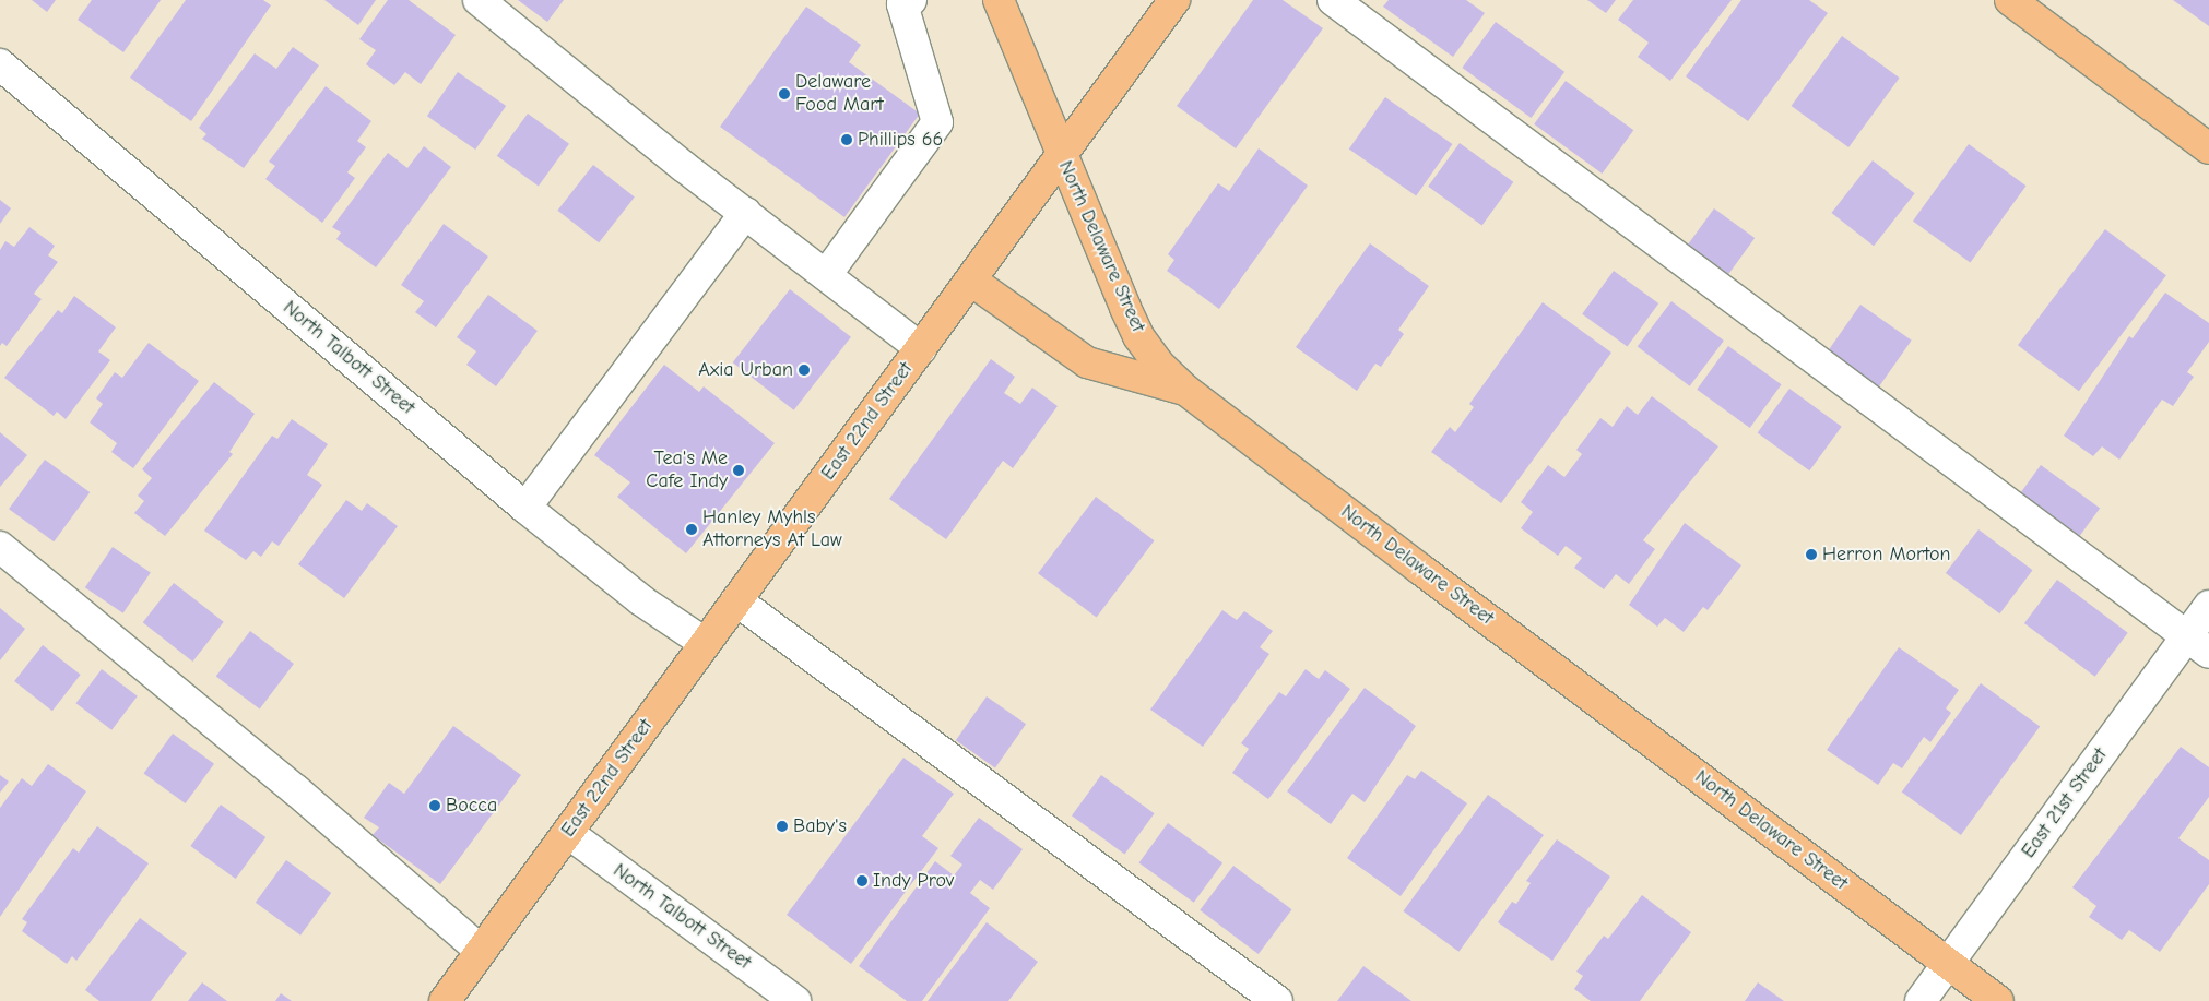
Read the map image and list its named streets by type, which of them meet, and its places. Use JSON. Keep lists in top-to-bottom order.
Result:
{
  "streets": {
    "main road": ["North Delaware Street", "East 22nd Street"],
    "street": ["North Talbott Street", "East 21st Street"]
  },
  "crossings": [
    ["North Delaware Street", "East 22nd Street"],
    ["North Delaware Street", "East 21st Street"],
    ["North Talbott Street", "East 22nd Street"]
  ],
  "places": [
    "Delaware Food Mart",
    "Phillips 66",
    "Axia Urban",
    "Tea's Me Cafe Indy",
    "Hanley Myhls Attorneys At Law",
    "Herron Morton",
    "Bocca",
    "Baby's",
    "Indy Prov"
  ]
}
